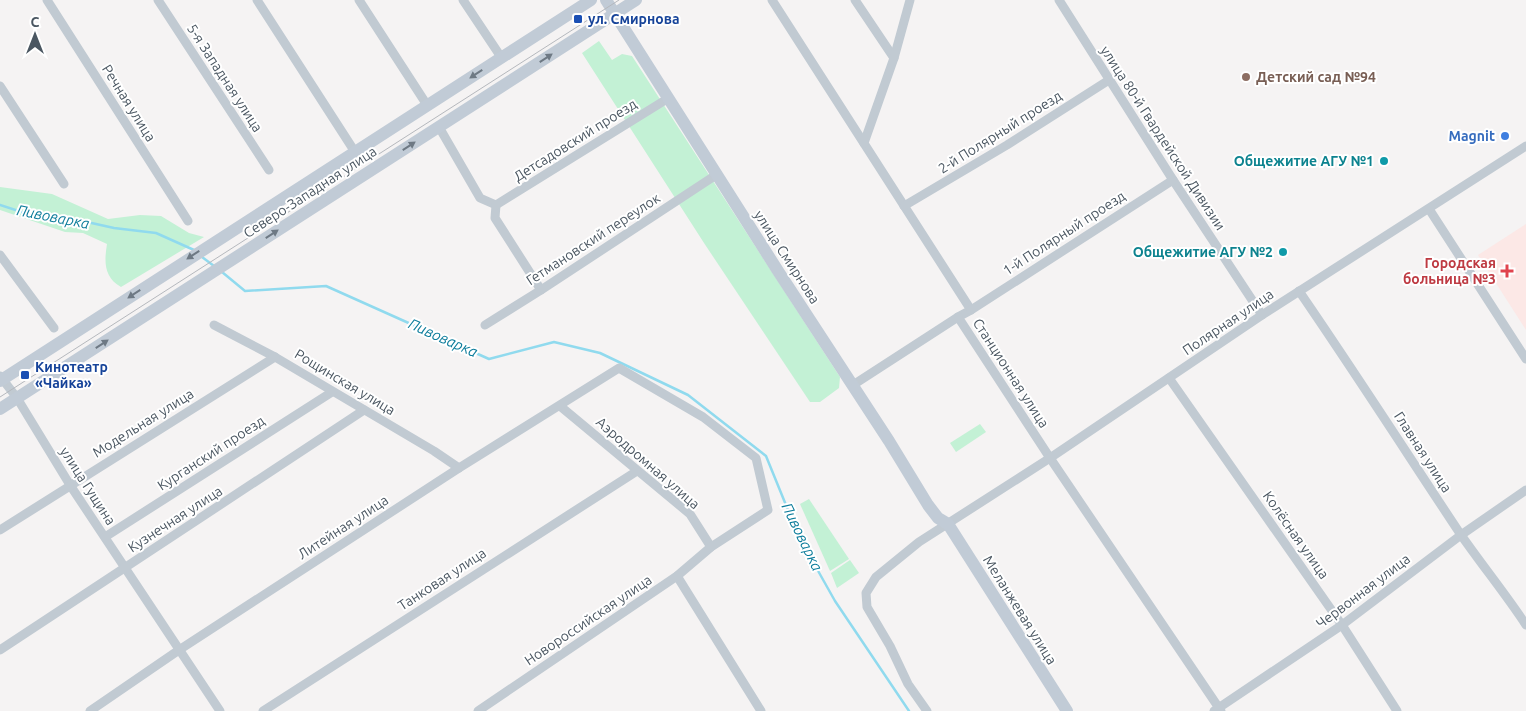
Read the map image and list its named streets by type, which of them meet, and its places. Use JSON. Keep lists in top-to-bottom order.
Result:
{
  "streets": {
    "main road": ["Северо-Западная улица", "улица Смирнова", "Меланжевая улица"],
    "street": [
      "5-я Западная улица",
      "Речная улица",
      "2-й Полярный проезд",
      "улица 80-й Гвардейской Дивизии",
      "Детсадовский проезд",
      "1-й Полярный проезд",
      "Гетмановский переулок",
      "Полярная улица",
      "Станционная улица",
      "Рощинская улица",
      "Модельная улица",
      "Главная улица",
      "Курганский проезд",
      "Аэродромная улица",
      "улица Гущина",
      "Кузнечная улица",
      "Литейная улица",
      "Колёсная улица",
      "Танковая улица",
      "Червонная улица",
      "Новороссийская улица"
    ]
  },
  "crossings": [
    ["2-й Полярный проезд", "улица 80-й Гвардейской Дивизии"],
    ["2-й Полярный проезд", "Станционная улица"],
    ["улица 80-й Гвардейской Дивизии", "1-й Полярный проезд"],
    ["улица 80-й Гвардейской Дивизии", "Полярная улица"],
    ["Детсадовский проезд", "улица Смирнова"],
    ["Северо-Западная улица", "улица Смирнова"],
    ["Северо-Западная улица", "улица Гущина"],
    ["1-й Полярный проезд", "Станционная улица"],
    ["Гетмановский переулок", "улица Смирнова"],
    ["улица Смирнова", "Полярная улица"],
    ["улица Смирнова", "Меланжевая улица"],
    ["Полярная улица", "Станционная улица"],
    ["Полярная улица", "Главная улица"],
    ["Полярная улица", "Колёсная улица"],
    ["Полярная улица", "Меланжевая улица"],
    ["Станционная улица", "Червонная улица"],
    ["Рощинская улица", "Модельная улица"],
    ["Рощинская улица", "Курганский проезд"],
    ["Рощинская улица", "Кузнечная улица"],
    ["Рощинская улица", "Литейная улица"],
    ["Модельная улица", "улица Гущина"],
    ["Главная улица", "Червонная улица"],
    ["Курганский проезд", "улица Гущина"],
    ["Аэродромная улица", "Литейная улица"],
    ["Аэродромная улица", "Танковая улица"],
    ["Аэродромная улица", "Новороссийская улица"],
    ["улица Гущина", "Кузнечная улица"],
    ["улица Гущина", "Литейная улица"],
    ["Литейная улица", "Новороссийская улица"],
    ["Колёсная улица", "Червонная улица"]
  ],
  "water": ["Пивоварка"],
  "places": {
    "transit": ["ул. Смирнова", "Кинотеатр «Чайка»"],
    "other": [
      "Детский сад №94",
      "Magnit",
      "Общежитие АГУ №1",
      "Общежитие АГУ №2"
    ],
    "health": ["Городская больница №3"]
  },
  "north": "top"
}
